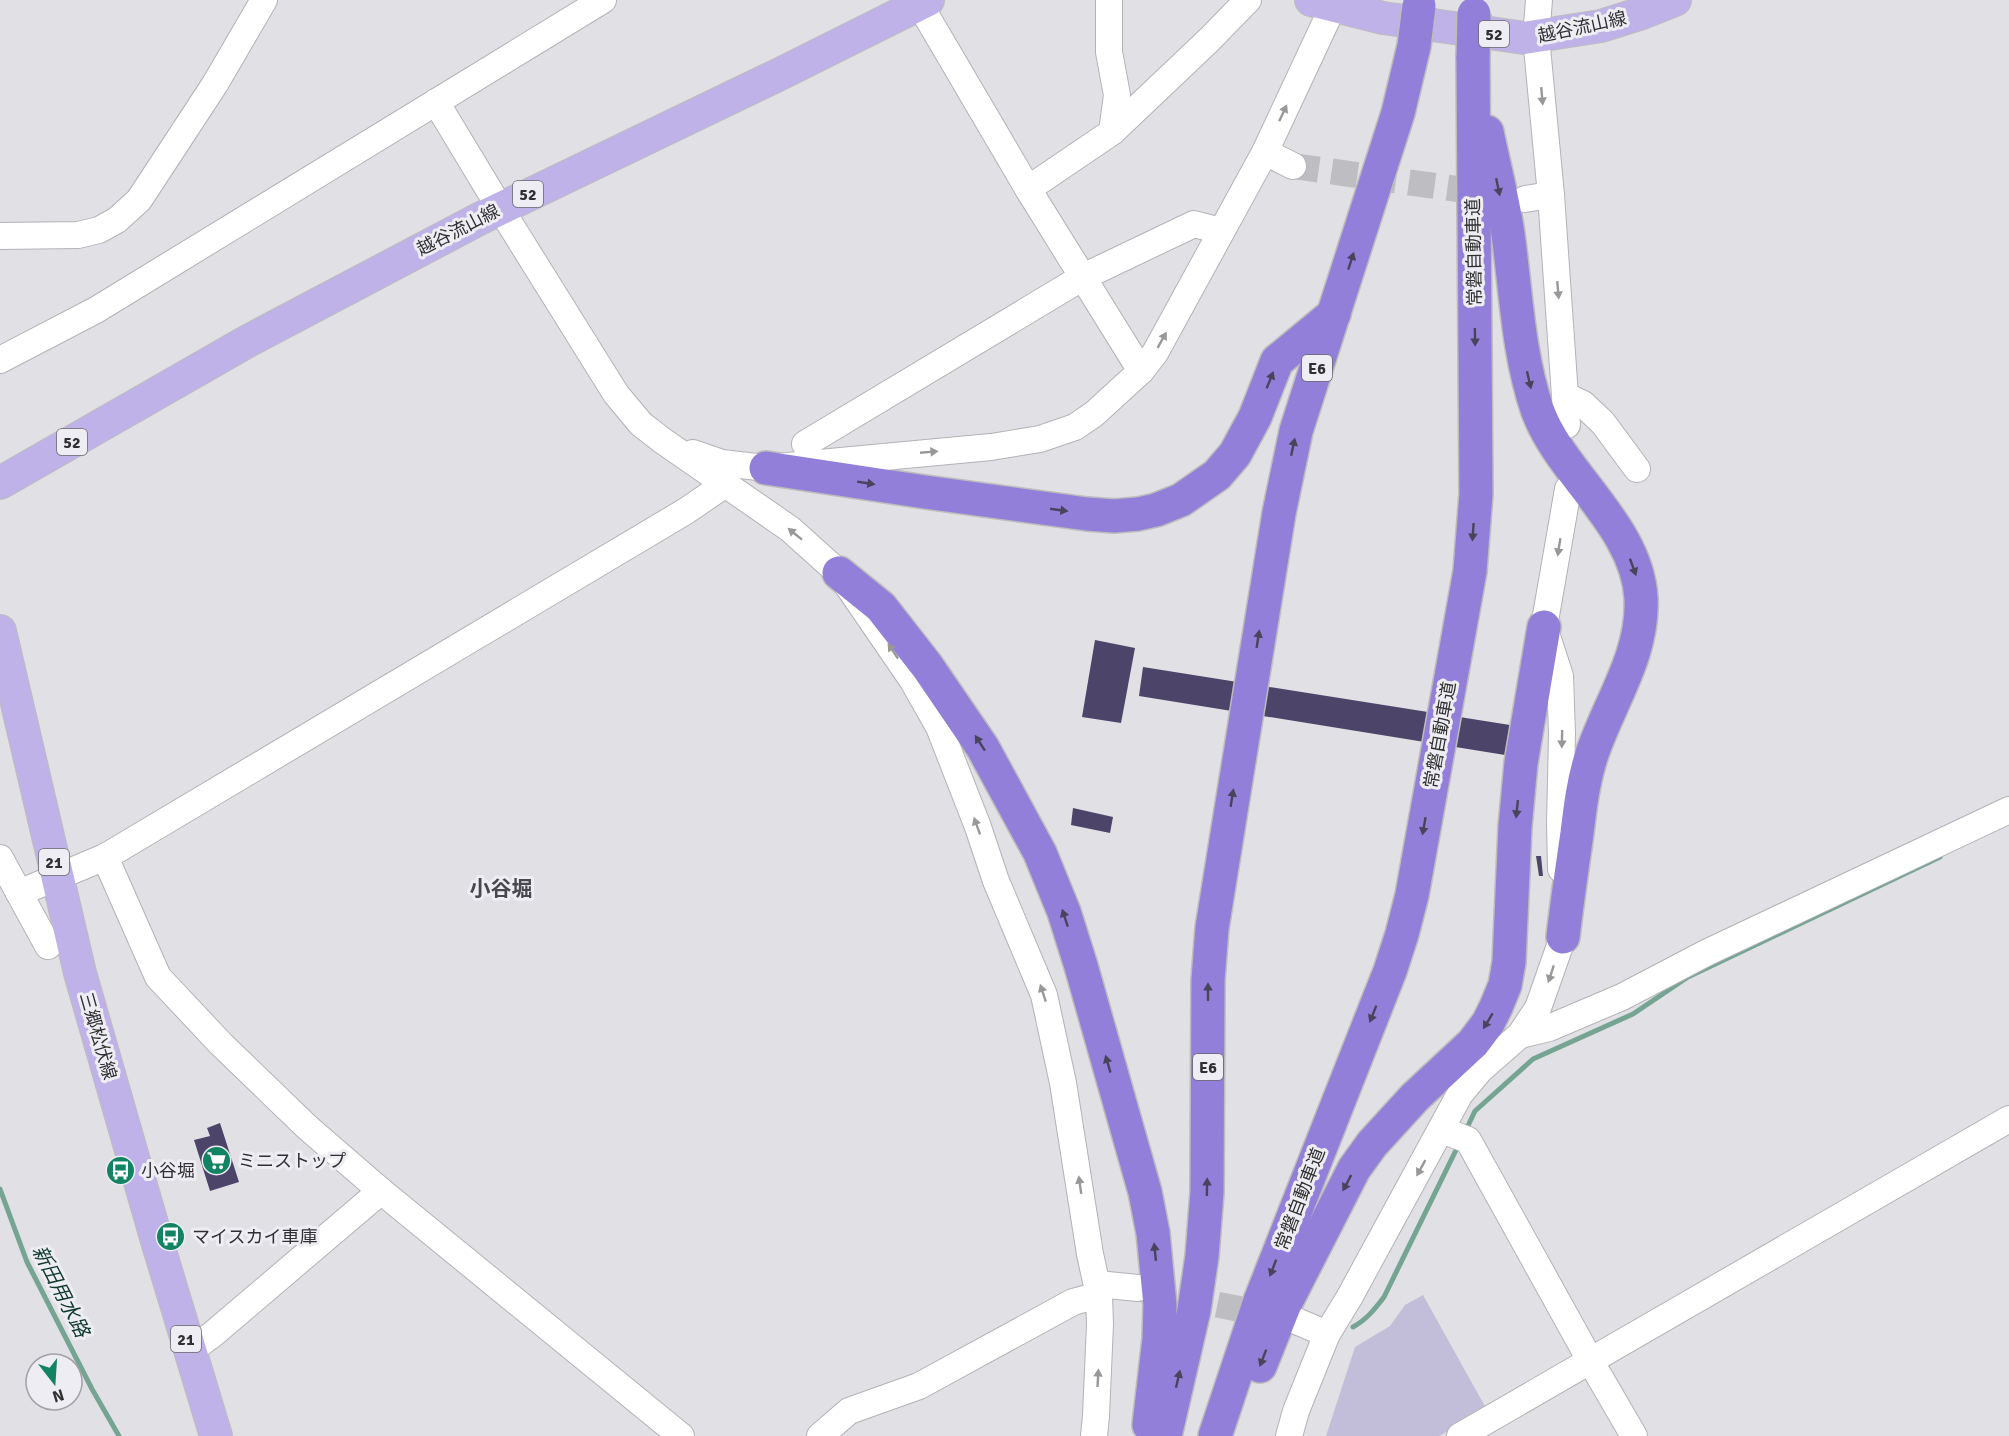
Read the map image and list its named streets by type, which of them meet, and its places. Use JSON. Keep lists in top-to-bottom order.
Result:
{
  "streets": {
    "highway": ["常磐自動車道", "E6"],
    "main road": [
      "越谷流山線",
      "52",
      "21",
      "三郷松伏線"
    ]
  },
  "districts": ["小谷堀"],
  "water": ["新田用水路"],
  "places": {
    "supermarket": ["ミニストップ"],
    "bus stop": ["小谷堀", "マイスカイ車庫"]
  },
  "north": "bottom"
}
